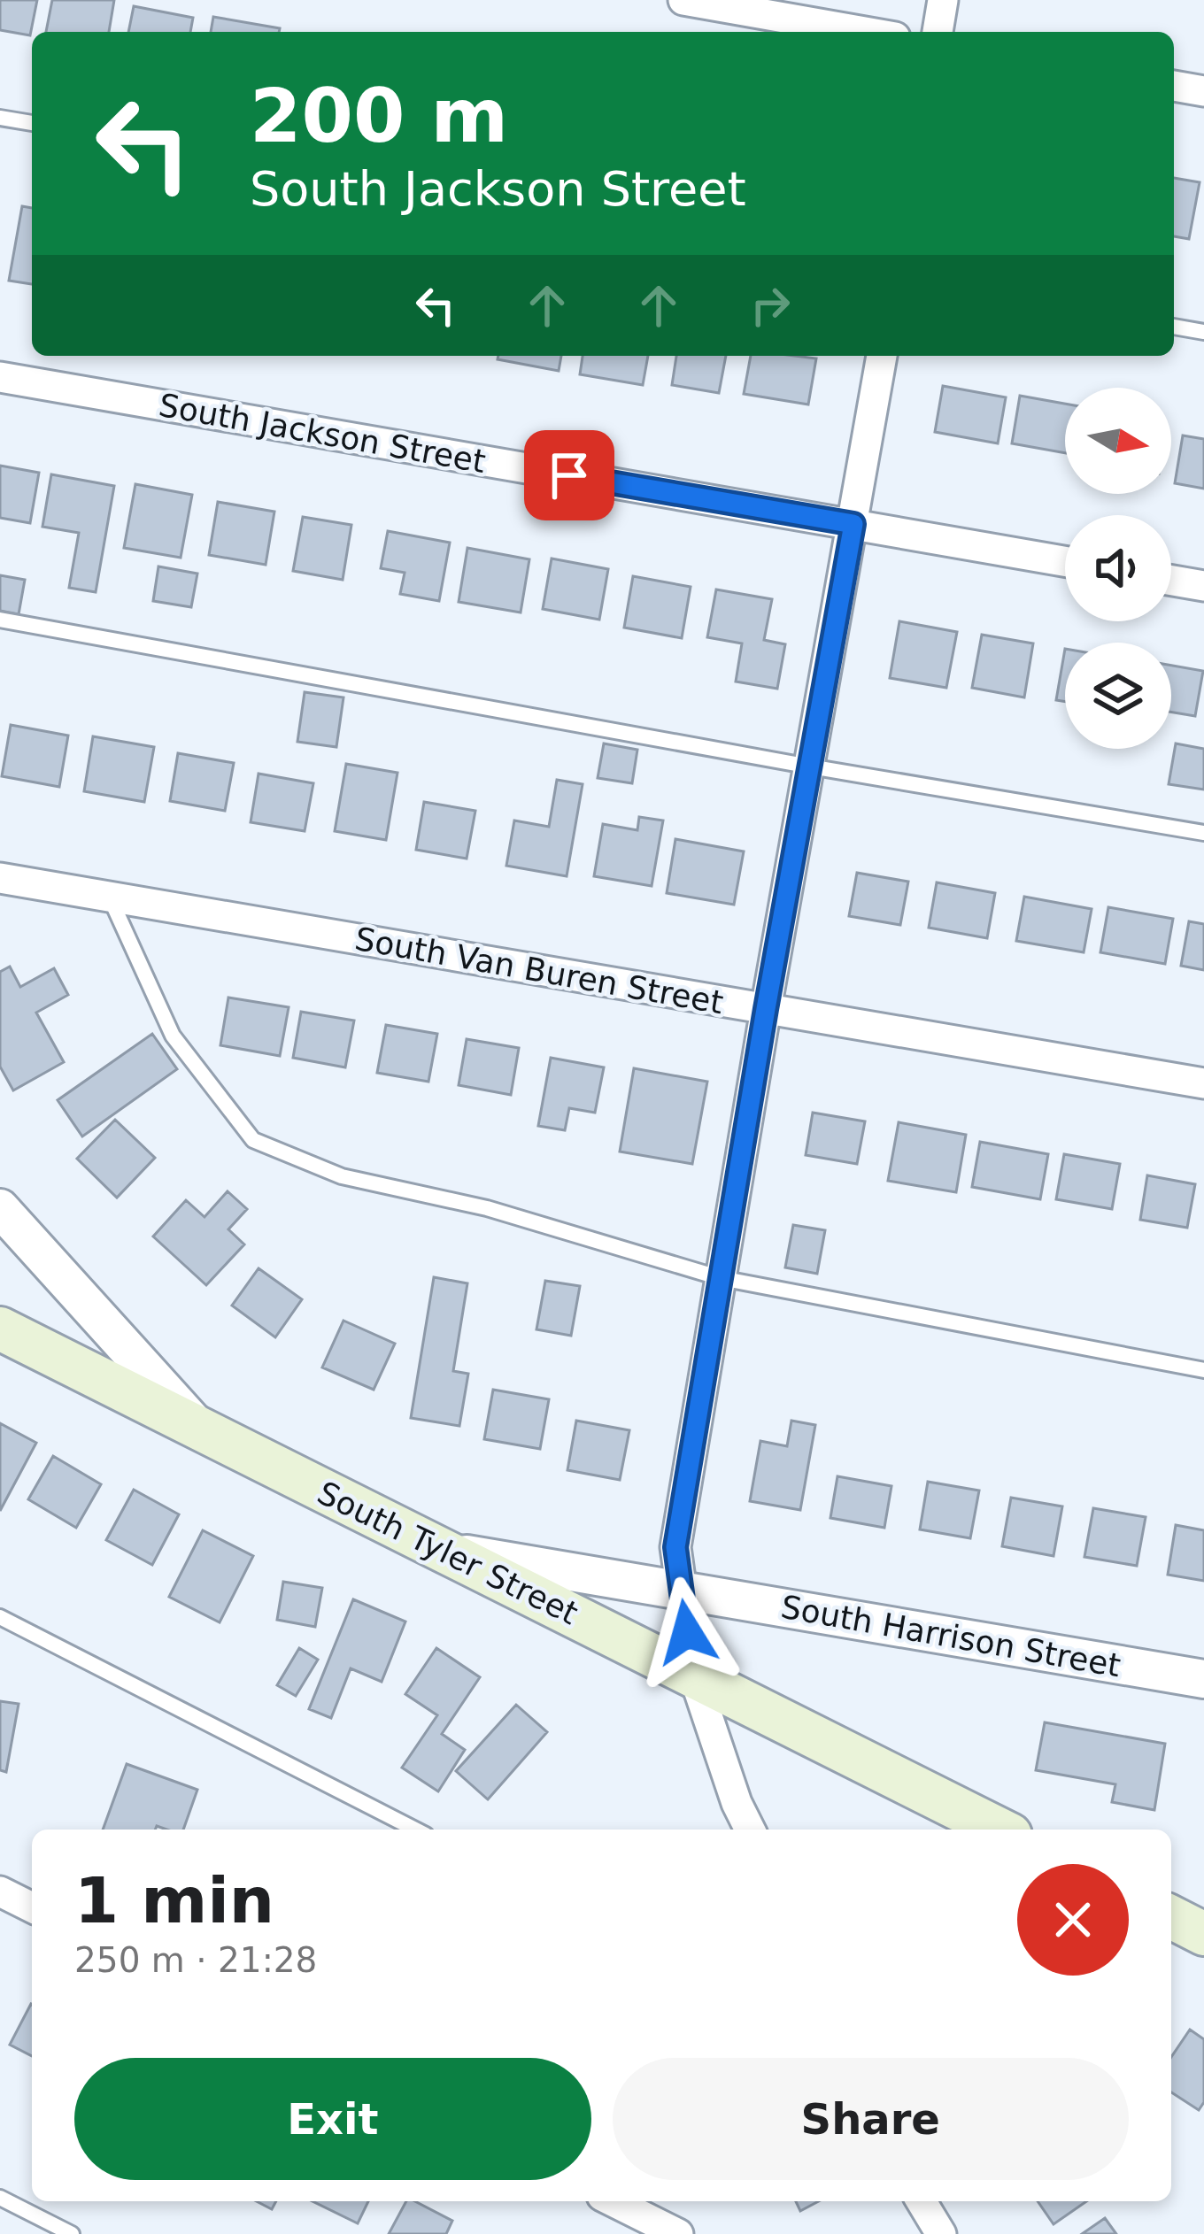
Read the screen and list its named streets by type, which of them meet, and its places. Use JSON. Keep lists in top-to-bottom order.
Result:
{
  "streets": {
    "main road": ["South Tyler Street"],
    "street": ["South Jackson Street", "South Van Buren Street", "South Harrison Street"]
  },
  "crossings": [
    ["South Tyler Street", "South Harrison Street"]
  ],
  "north": "right",
  "page": {
    "turn": ["200 m", "South Jackson Street"],
    "heading": ["1 min", "250 m · 21:28"],
    "buttons": ["Exit", "Share"]
  }
}
